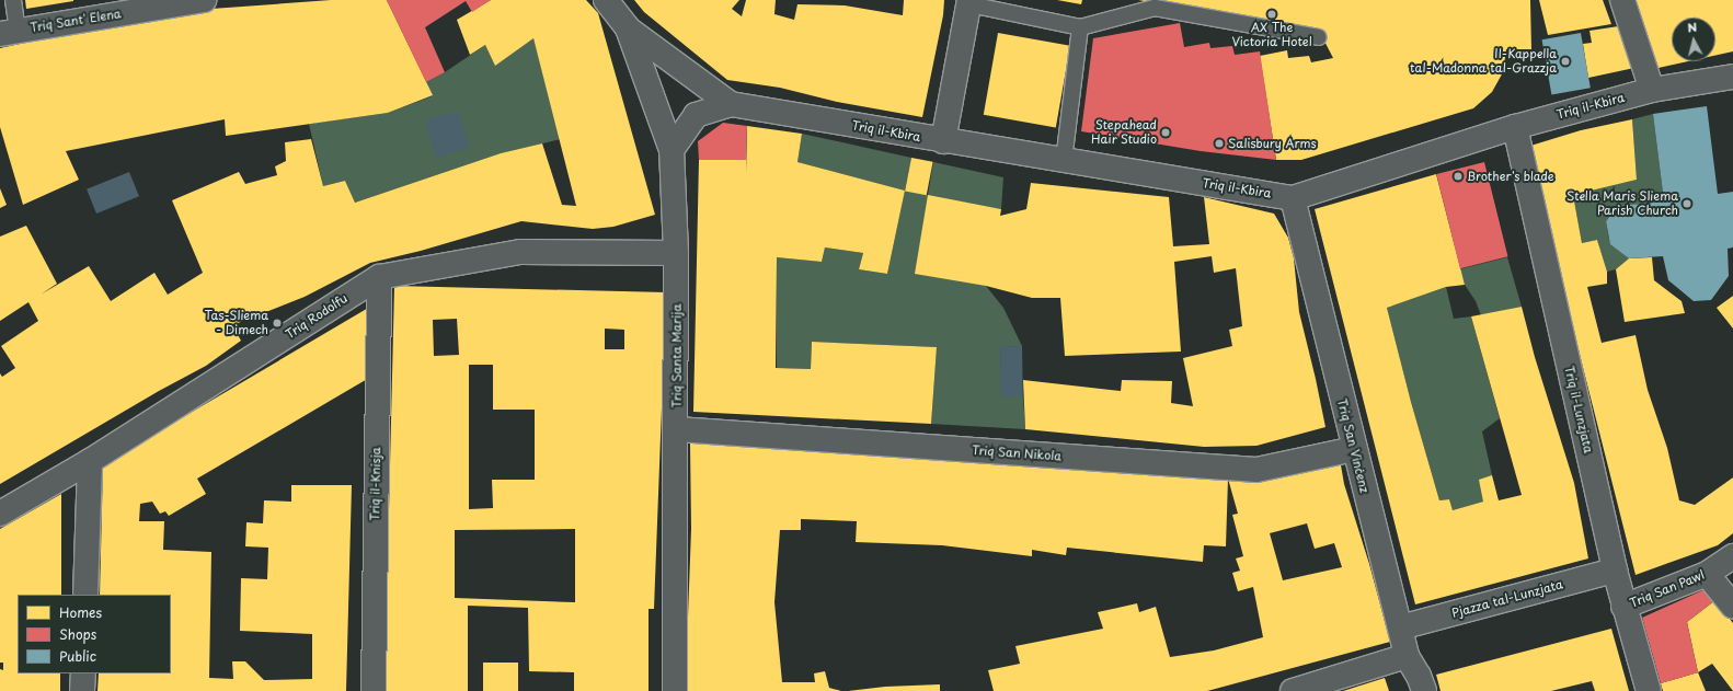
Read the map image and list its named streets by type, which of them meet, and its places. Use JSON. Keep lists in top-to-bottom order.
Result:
{
  "streets": {
    "street": [
      "Triq Sant' Elena",
      "Triq il-Kbira",
      "Triq Rodolfu",
      "Triq Santa Marija",
      "Triq il-Lunzjata",
      "Triq San Vinċenz",
      "Triq San Nikola",
      "Triq il-Knisja",
      "Triq San Pawl",
      "Pjazza tal-Lunzjata"
    ]
  },
  "crossings": [
    ["Triq il-Kbira", "Triq Santa Marija"],
    ["Triq il-Kbira", "Triq il-Lunzjata"],
    ["Triq il-Kbira", "Triq San Vinċenz"],
    ["Triq Rodolfu", "Triq Santa Marija"],
    ["Triq Rodolfu", "Triq il-Knisja"],
    ["Triq Santa Marija", "Triq San Nikola"],
    ["Triq il-Lunzjata", "Triq San Pawl"],
    ["Triq il-Lunzjata", "Pjazza tal-Lunzjata"],
    ["Triq San Vinċenz", "Triq San Nikola"],
    ["Triq San Vinċenz", "Pjazza tal-Lunzjata"]
  ],
  "places": [
    "AX The Victoria Hotel",
    "Il-Kappella tal-Madonna tal-Grazzja",
    "Stepahead Hair Studio",
    "Salisbury Arms",
    "Brother's blade",
    "Stella Maris Sliema Parish Church",
    "Tas-Sliema - Dimech"
  ],
  "legend": ["Homes", "Shops", "Public"],
  "north": "top"
}
